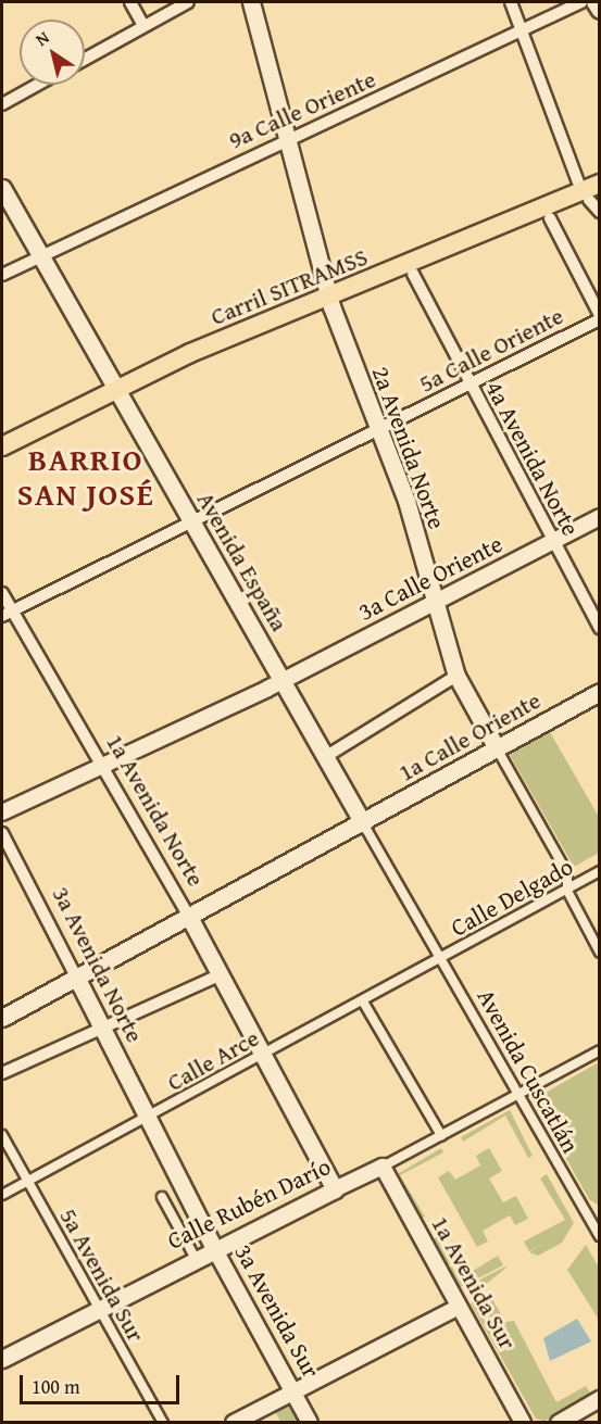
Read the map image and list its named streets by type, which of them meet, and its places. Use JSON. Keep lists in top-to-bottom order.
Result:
{
  "streets": {
    "main road": [
      "Carril SITRAMSS",
      "2a Avenida Norte",
      "Avenida España",
      "1a Calle Oriente",
      "1a Avenida Norte",
      "3a Avenida Norte",
      "Calle Rubén Darío",
      "3a Avenida Sur"
    ],
    "street": [
      "9a Calle Oriente",
      "5a Calle Oriente",
      "4a Avenida Norte",
      "3a Calle Oriente",
      "Calle Delgado",
      "Calle Arce",
      "Avenida Cuscatlán",
      "5a Avenida Sur",
      "1a Avenida Sur"
    ]
  },
  "crossings": [
    ["9a Calle Oriente", "2a Avenida Norte"],
    ["9a Calle Oriente", "Avenida España"],
    ["Carril SITRAMSS", "2a Avenida Norte"],
    ["Carril SITRAMSS", "Avenida España"],
    ["5a Calle Oriente", "2a Avenida Norte"],
    ["5a Calle Oriente", "4a Avenida Norte"],
    ["5a Calle Oriente", "Avenida España"],
    ["5a Calle Oriente", "1a Avenida Norte"],
    ["2a Avenida Norte", "3a Calle Oriente"],
    ["2a Avenida Norte", "1a Calle Oriente"],
    ["2a Avenida Norte", "Calle Delgado"],
    ["4a Avenida Norte", "3a Calle Oriente"],
    ["Avenida España", "3a Calle Oriente"],
    ["Avenida España", "1a Calle Oriente"],
    ["Avenida España", "Calle Delgado"],
    ["Avenida España", "Calle Arce"],
    ["Avenida España", "Avenida Cuscatlán"],
    ["3a Calle Oriente", "1a Avenida Norte"],
    ["1a Calle Oriente", "1a Avenida Norte"],
    ["1a Calle Oriente", "3a Avenida Norte"],
    ["1a Avenida Norte", "Calle Arce"],
    ["Calle Delgado", "Calle Arce"],
    ["Calle Delgado", "Avenida Cuscatlán"],
    ["3a Avenida Norte", "Calle Arce"],
    ["3a Avenida Norte", "3a Avenida Sur"],
    ["Calle Arce", "Avenida Cuscatlán"],
    ["Calle Arce", "5a Avenida Sur"],
    ["Calle Arce", "3a Avenida Sur"],
    ["Avenida Cuscatlán", "Calle Rubén Darío"],
    ["Calle Rubén Darío", "5a Avenida Sur"],
    ["Calle Rubén Darío", "1a Avenida Sur"],
    ["Calle Rubén Darío", "3a Avenida Sur"]
  ],
  "districts": ["BARRIO SAN JOSÉ"],
  "scale_bar": "100 m",
  "north": "top left"
}
